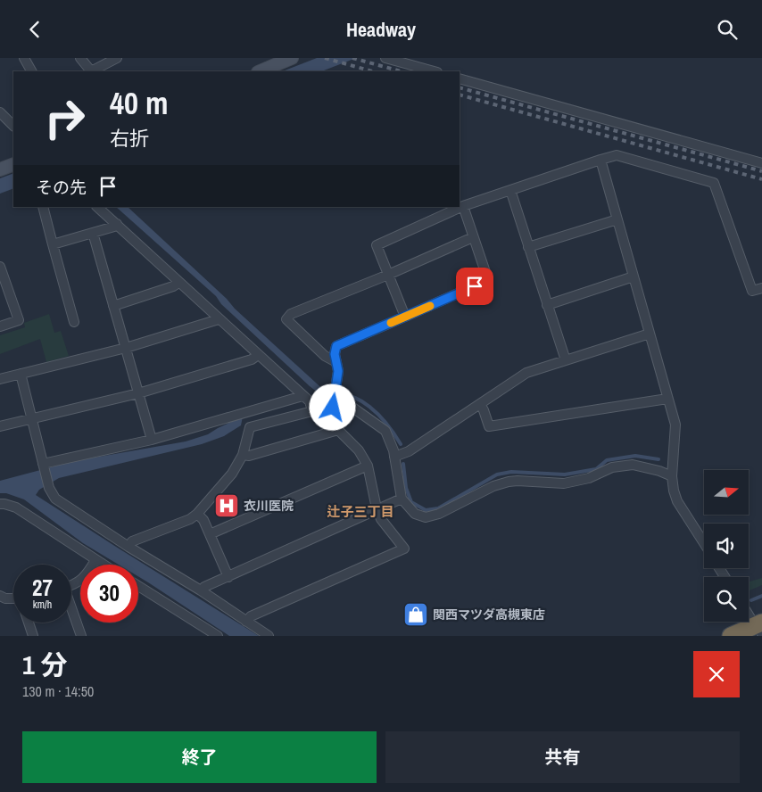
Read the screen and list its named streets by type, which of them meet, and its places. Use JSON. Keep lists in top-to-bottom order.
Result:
{
  "districts": ["辻子三丁目"],
  "places": {
    "hospital": ["衣川医院"],
    "shop": ["関西マツダ高槻東店"]
  },
  "north": "right",
  "page": {
    "header": "Headway",
    "turn": ["40 m", "右折"],
    "then": "その先",
    "speed": "27 km/h",
    "limit": "30",
    "heading": ["1 分", "130 m · 14:50"],
    "buttons": ["終了", "共有"]
  }
}
